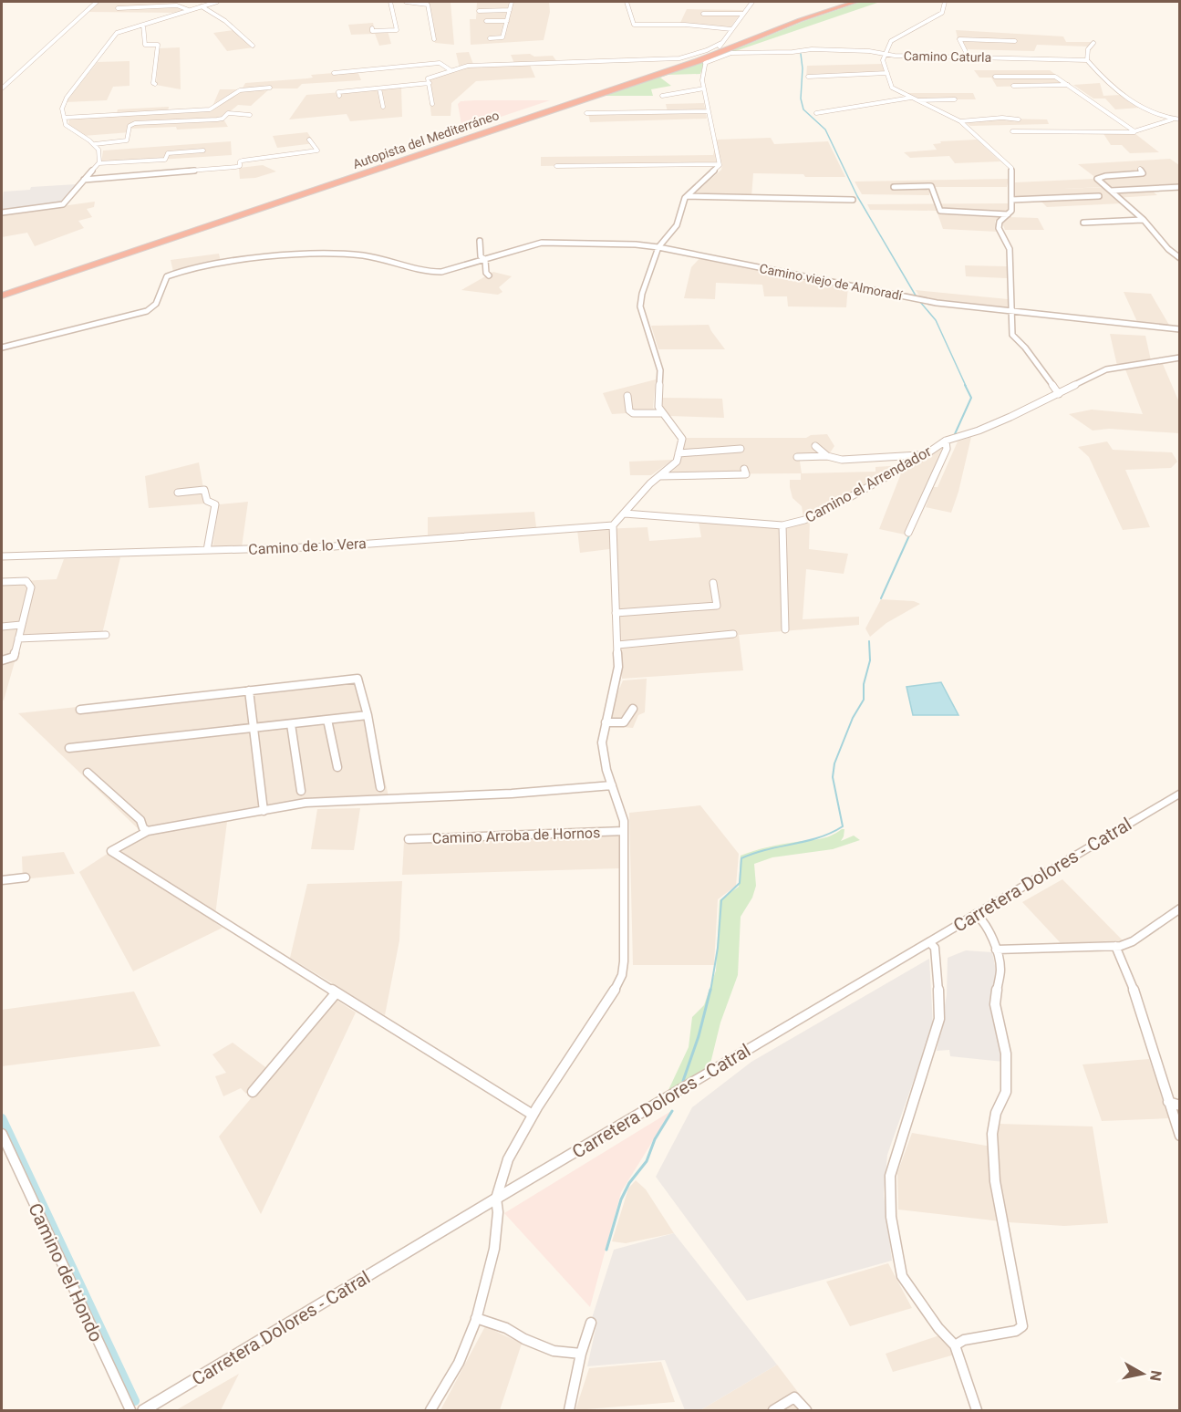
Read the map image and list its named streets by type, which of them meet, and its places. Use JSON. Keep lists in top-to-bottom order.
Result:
{
  "streets": {
    "highway": ["Autopista del Mediterráneo"],
    "street": [
      "Camino Caturla",
      "Camino viejo de Almoradí",
      "Camino el Arrendador",
      "Camino de lo Vera",
      "Camino Arroba de Hornos",
      "Carretera Dolores - Catral",
      "Camino del Hondo"
    ]
  },
  "north": "right"
}
